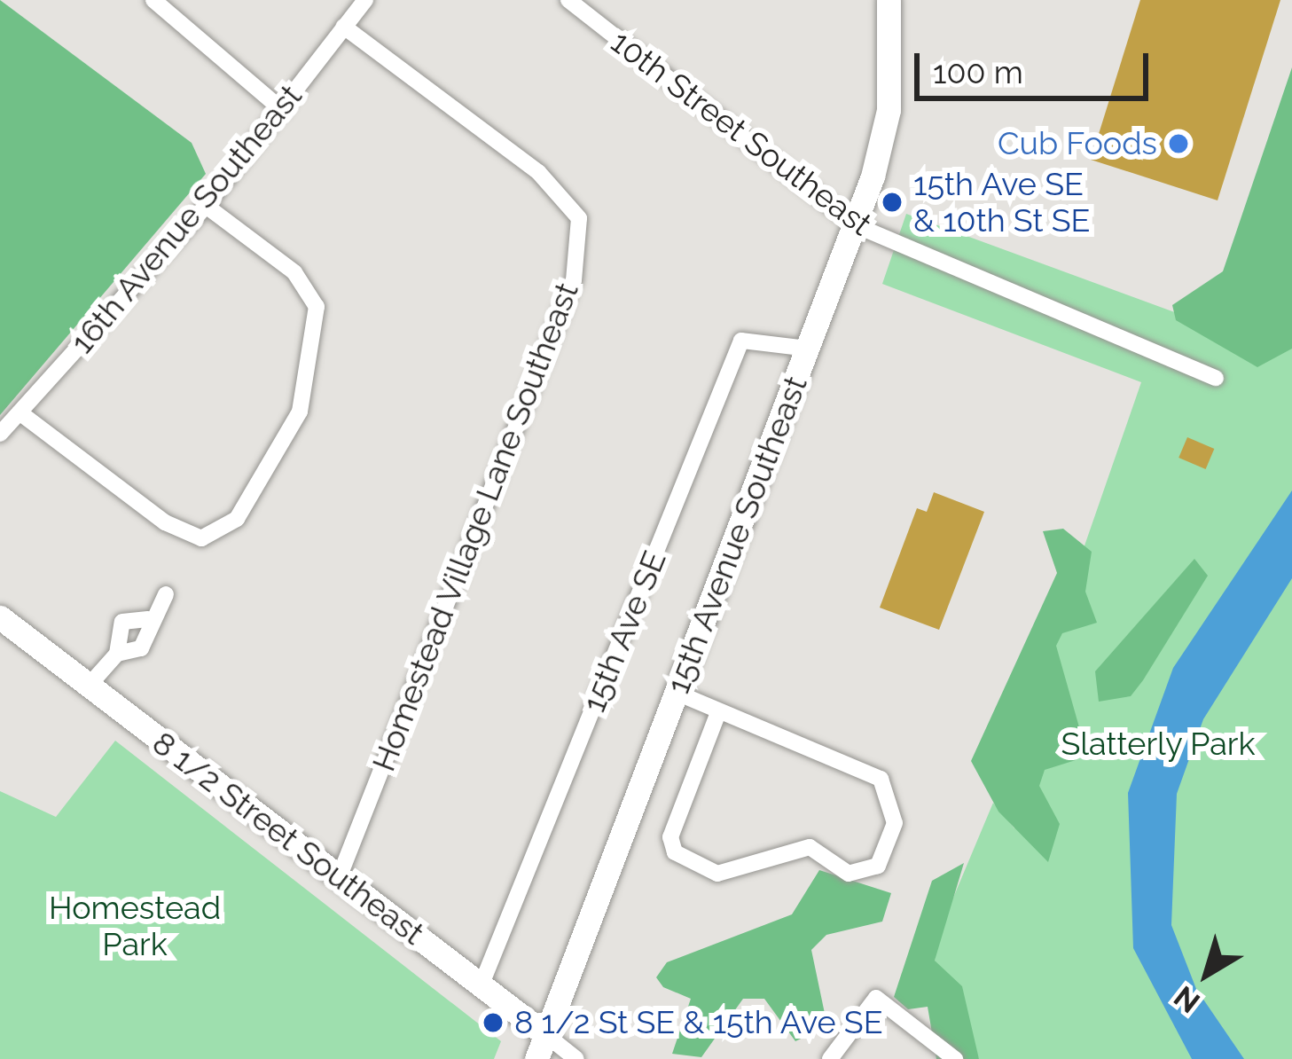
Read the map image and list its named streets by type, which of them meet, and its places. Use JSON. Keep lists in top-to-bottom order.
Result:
{
  "streets": {
    "main road": ["15th Avenue Southeast", "8 1/2 Street Southeast"],
    "street": [
      "10th Street Southeast",
      "16th Avenue Southeast",
      "Homestead Village Lane Southeast",
      "15th Ave SE"
    ]
  },
  "crossings": [
    ["10th Street Southeast", "15th Avenue Southeast"],
    ["16th Avenue Southeast", "Homestead Village Lane Southeast"],
    ["Homestead Village Lane Southeast", "8 1/2 Street Southeast"],
    ["15th Avenue Southeast", "15th Ave SE"],
    ["15th Avenue Southeast", "8 1/2 Street Southeast"],
    ["15th Ave SE", "8 1/2 Street Southeast"]
  ],
  "parks": ["Slatterly Park", "Homestead Park"],
  "places": ["Cub Foods", "15th Ave SE & 10th St SE", "8 1/2 St SE & 15th Ave SE"],
  "scale_bar": "100 m",
  "north": "bottom left"
}
